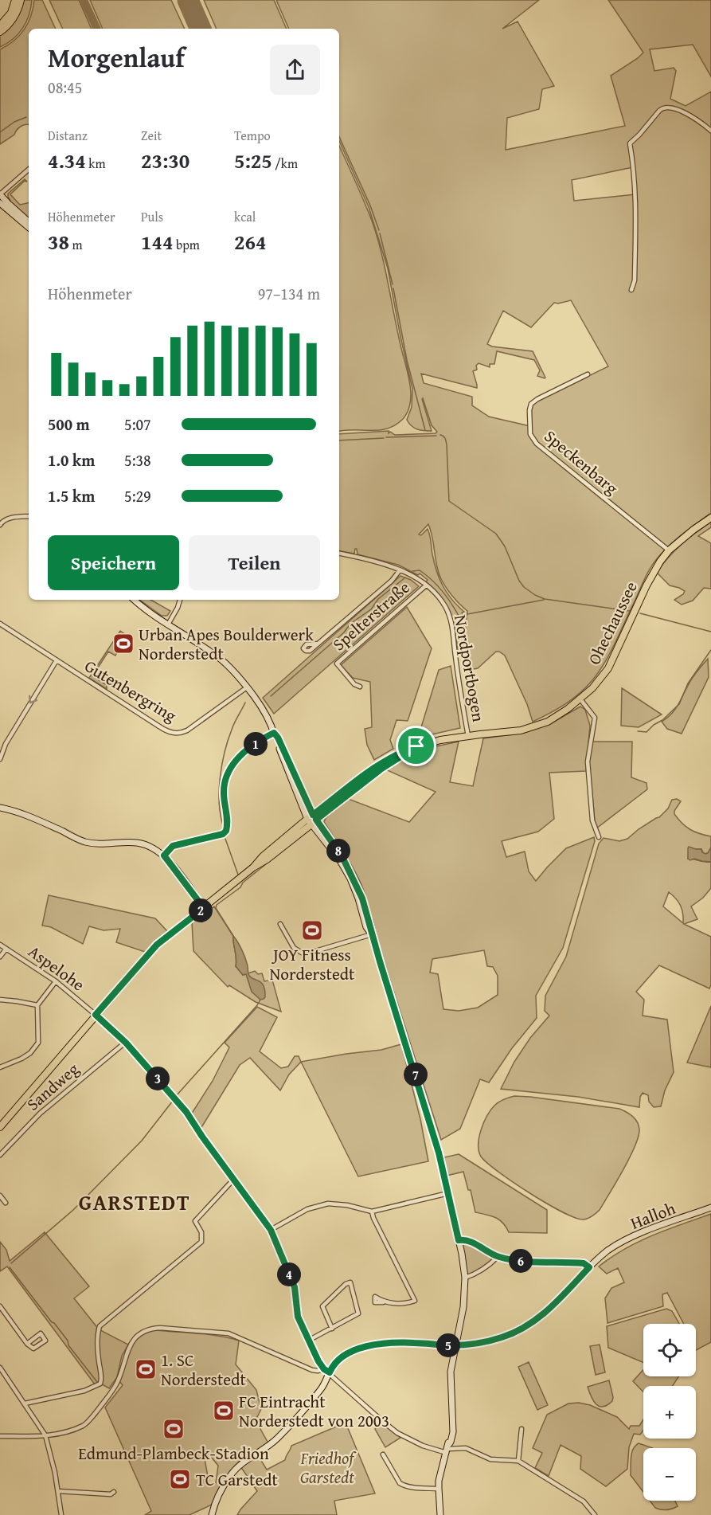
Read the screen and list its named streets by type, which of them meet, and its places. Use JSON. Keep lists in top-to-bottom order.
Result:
{
  "streets": {
    "main road": ["Ohechaussee", "Halloh"],
    "street": [
      "Speckenbarg",
      "Spelterstraße",
      "Nordportbogen",
      "Gutenbergring",
      "Aspelohe",
      "Sandweg"
    ]
  },
  "crossings": [
    ["Speckenbarg", "Ohechaussee"],
    ["Spelterstraße", "Nordportbogen"],
    ["Ohechaussee", "Nordportbogen"],
    ["Ohechaussee", "Aspelohe"],
    ["Aspelohe", "Sandweg"],
    ["Aspelohe", "Halloh"]
  ],
  "districts": ["GARSTEDT"],
  "parks": ["Friedhof Garstedt"],
  "places": {
    "sports": [
      "Urban Apes Boulderwerk Norderstedt",
      "JOY Fitness Norderstedt",
      "1. SC Norderstedt",
      "FC Eintracht Norderstedt von 2003",
      "Edmund-Plambeck-Stadion",
      "TC Garstedt"
    ]
  },
  "page": {
    "heading": ["Morgenlauf", "08:45"],
    "stats": [
      ["Distanz", "4.34 km"],
      ["Zeit", "23:30"],
      ["Tempo", "5:25 /km"],
      ["Höhenmeter", "38 m"],
      ["Puls", "144 bpm"],
      ["kcal", "264"]
    ],
    "chart": ["Höhenmeter", "97–134 m"],
    "list": [
      {
        "name": "500 m",
        "note": "5:07"
      },
      {
        "name": "1.0 km",
        "note": "5:38"
      },
      {
        "name": "1.5 km",
        "note": "5:29"
      }
    ],
    "buttons": ["Speichern", "Teilen"],
    "pins": [
      "1",
      "8",
      "2",
      "7",
      "3",
      "6",
      "4",
      "5"
    ],
    "map_buttons": ["+", "−"]
  }
}
